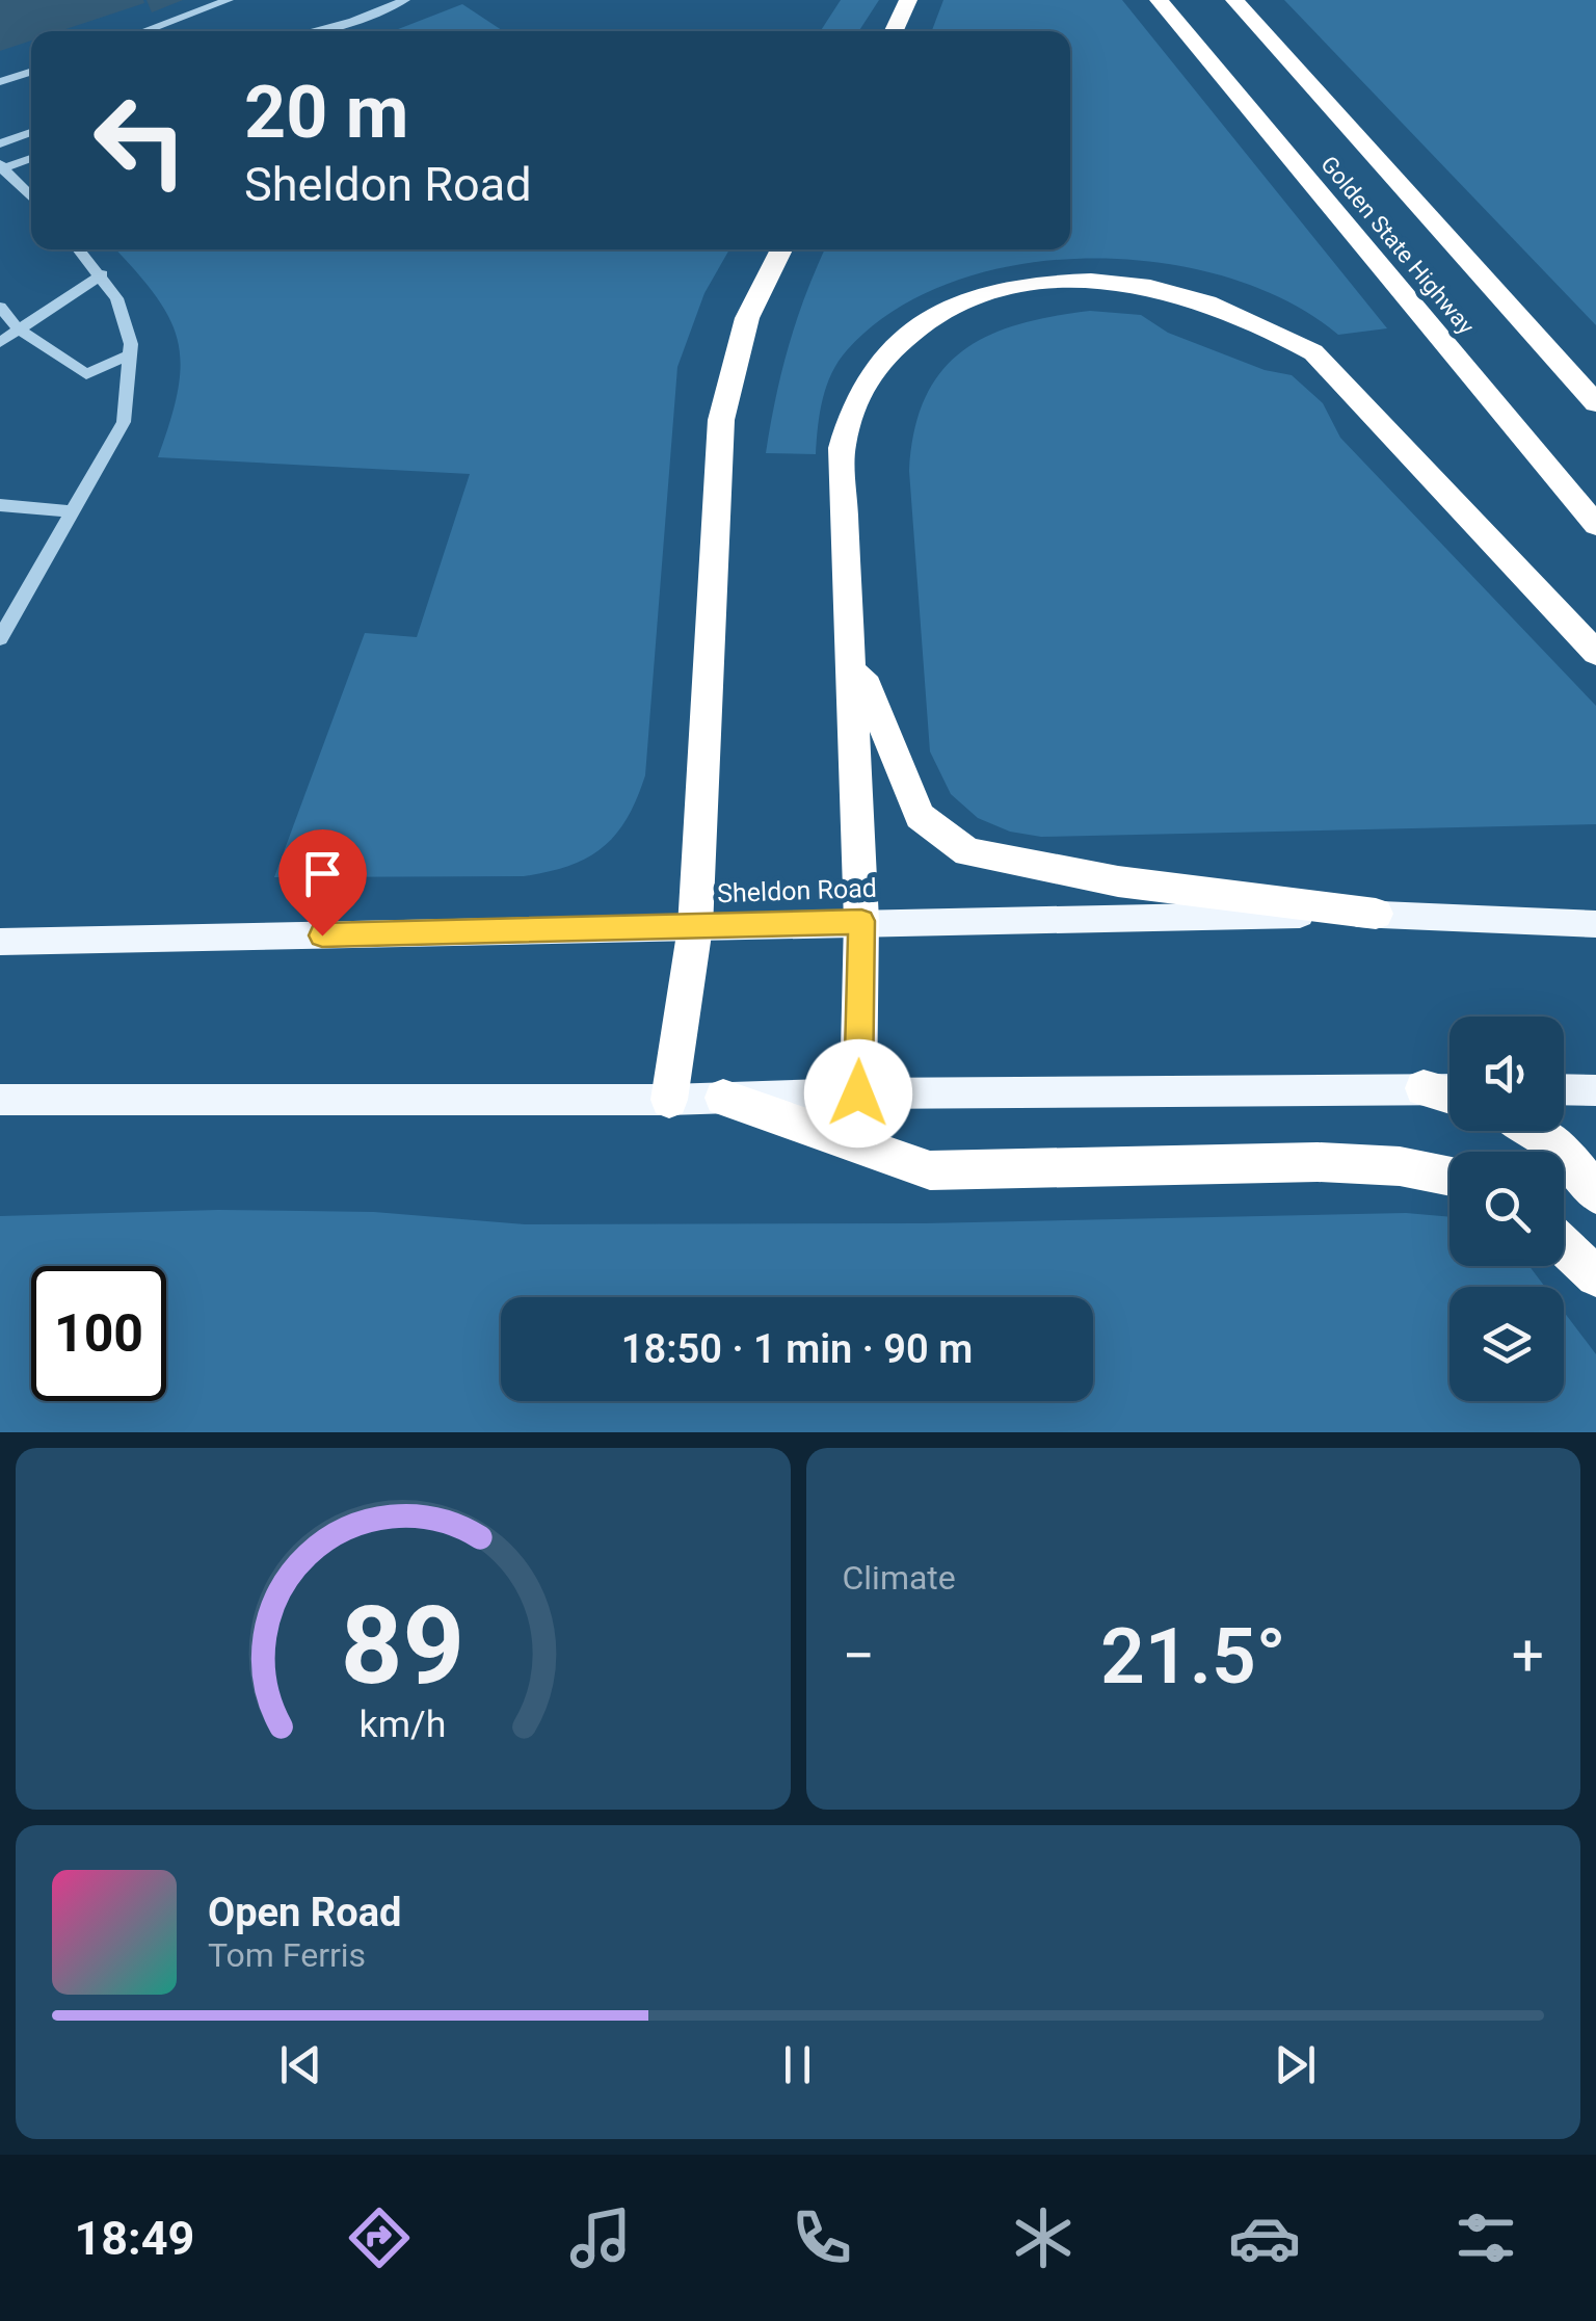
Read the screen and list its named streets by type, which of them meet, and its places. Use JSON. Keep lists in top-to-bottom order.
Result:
{
  "streets": {
    "highway": ["Golden State Highway"],
    "main road": ["Sheldon Road"]
  },
  "page": {
    "turn": ["20 m", "Sheldon Road"],
    "limit": "100",
    "trip": "18:50 · 1 min · 90 m",
    "tile": "Climate",
    "heat": ["−", "21.5°", "+"],
    "song": ["Open Road", "Tom Ferris"],
    "tabs": "18:49",
    "gauge": ["89", "km/h"]
  }
}
